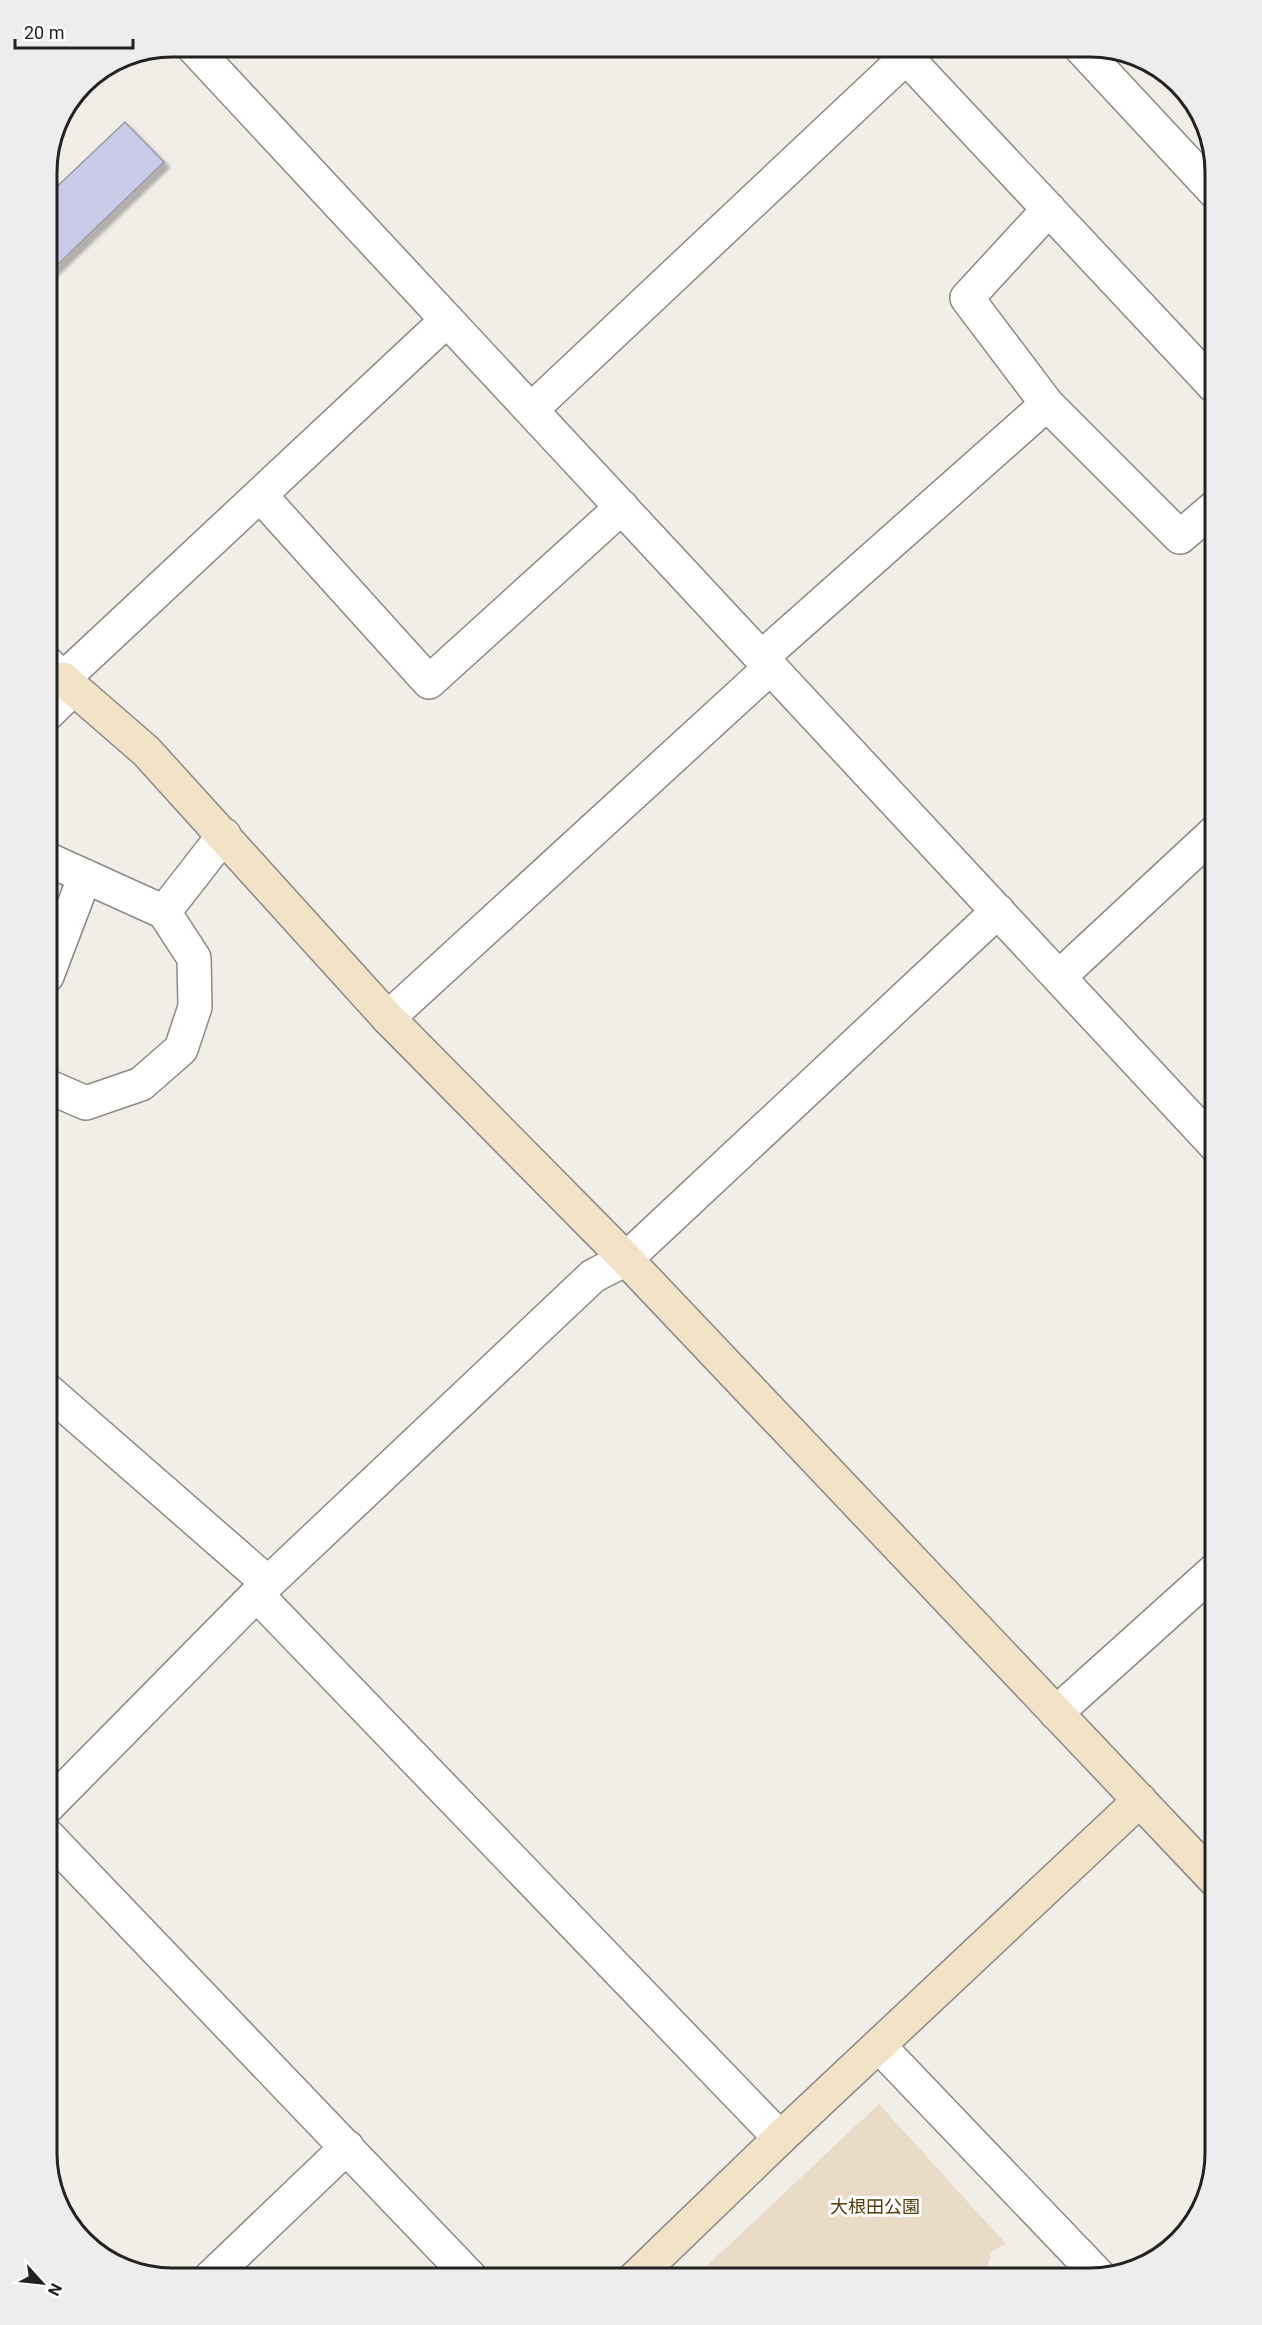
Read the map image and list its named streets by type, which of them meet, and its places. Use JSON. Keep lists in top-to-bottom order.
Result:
{
  "parks": ["大根田公園"],
  "scale_bar": "20 m",
  "north": "bottom right"
}
